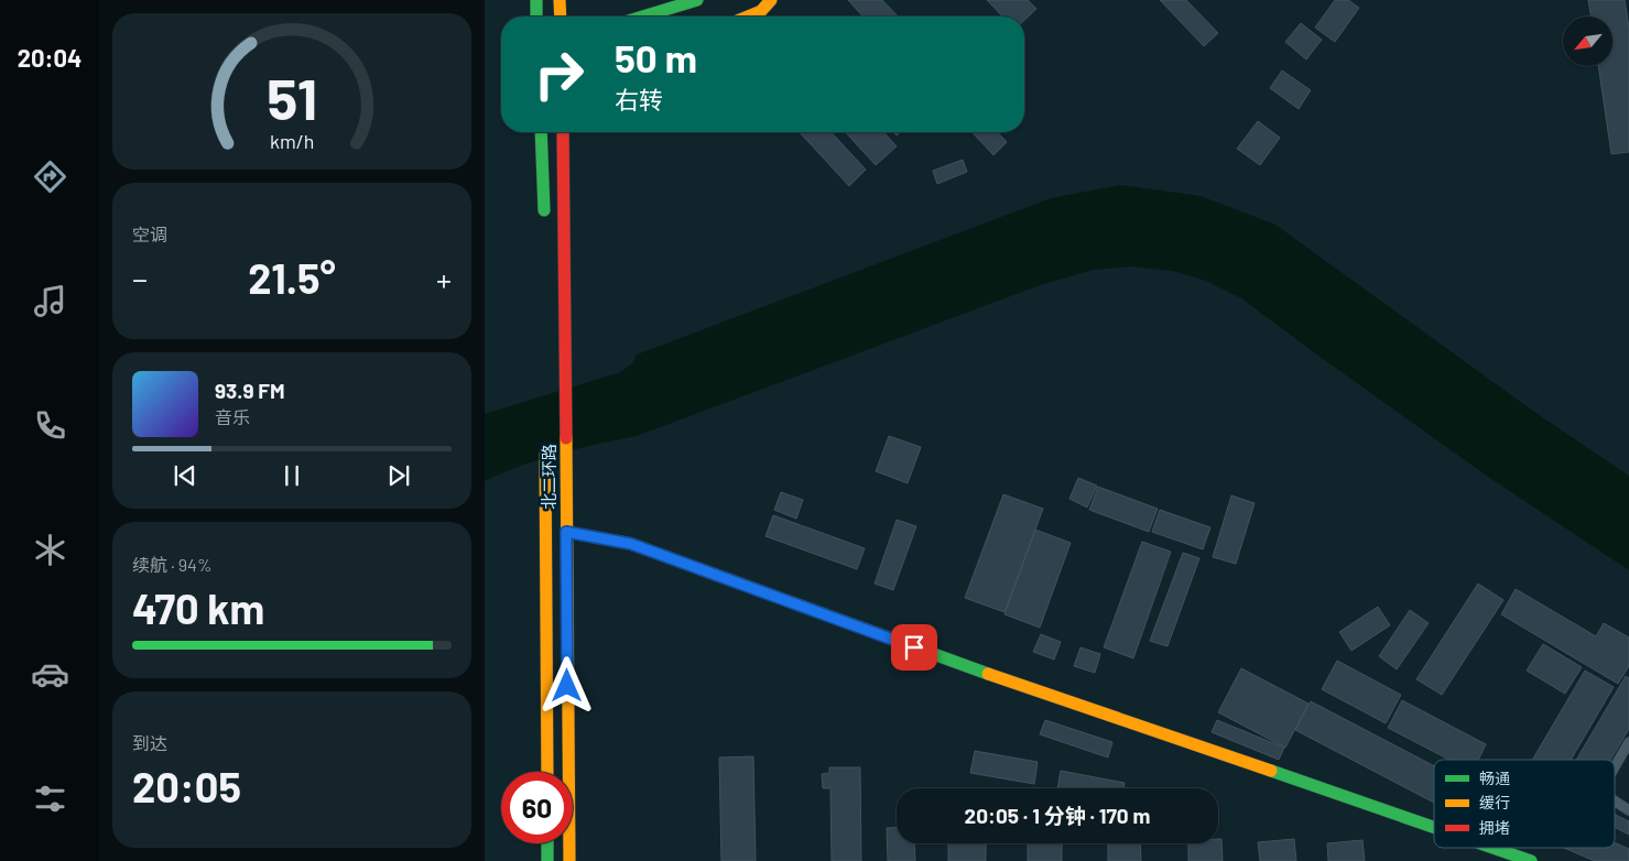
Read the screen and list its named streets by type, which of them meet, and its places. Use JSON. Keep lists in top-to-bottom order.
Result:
{
  "streets": {
    "main road": ["北二环路"]
  },
  "legend": ["畅通", "缓行", "拥堵"],
  "north": "bottom left",
  "page": {
    "tabs": "20:04",
    "turn": ["50 m", "右转"],
    "tile": [
      "空调",
      ["续航 · 94%", "470 km"],
      ["到达", "20:05"]
    ],
    "heat": ["−", "21.5°", "+"],
    "song": ["93.9 FM", "音乐"],
    "limit": "60",
    "trip": "20:05 · 1 分钟 · 170 m",
    "gauge": ["51", "km/h"]
  }
}
